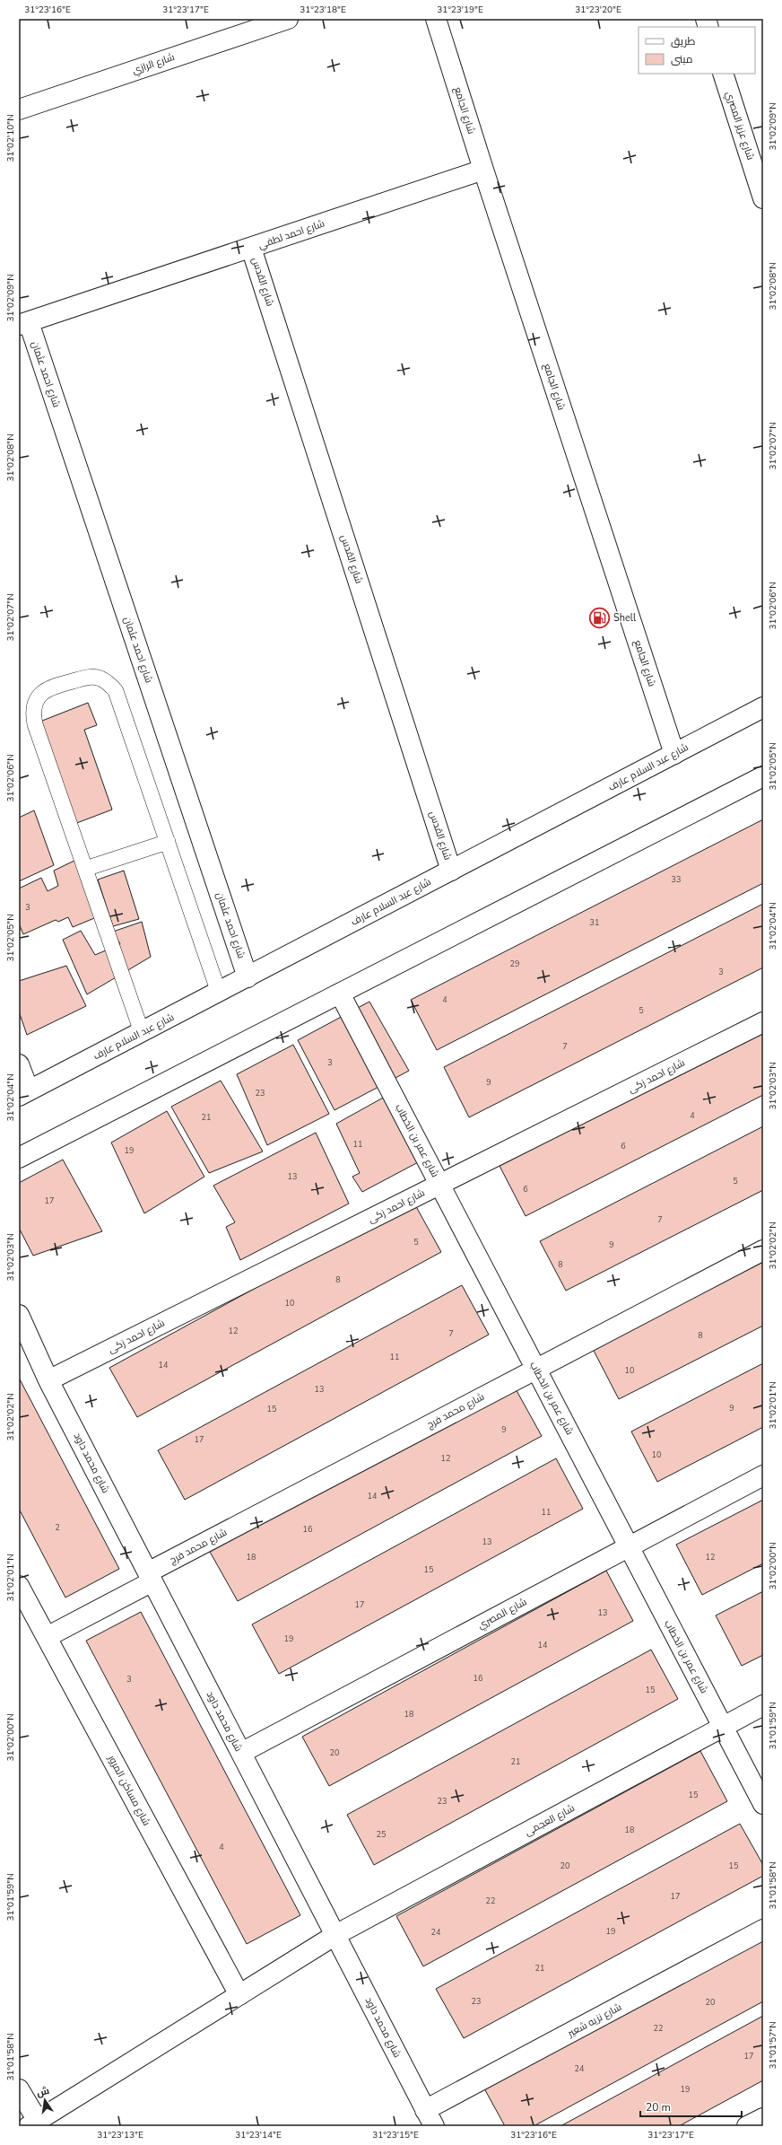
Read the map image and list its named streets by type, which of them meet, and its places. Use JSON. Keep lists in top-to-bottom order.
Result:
{
  "streets": {
    "street": [
      "شارع الرازي",
      "شارع الجامع",
      "شارع عزيز المصري",
      "شارع احمد لطفي",
      "شارع القدس",
      "شارع احمد عثمان",
      "شارع عبد السلام عارف",
      "شارع احمد زكى",
      "شارع عمر بن الخطاب",
      "شارع محمد فرج",
      "شارع محمد داود",
      "شارع المصري",
      "شارع مساكن المرور",
      "شارع العجمى",
      "شارع نزيه شعير"
    ]
  },
  "crossings": [
    ["شارع الجامع", "شارع احمد لطفي"],
    ["شارع الجامع", "شارع عبد السلام عارف"],
    ["شارع احمد لطفي", "شارع القدس"],
    ["شارع احمد لطفي", "شارع احمد عثمان"],
    ["شارع القدس", "شارع عبد السلام عارف"],
    ["شارع احمد عثمان", "شارع عبد السلام عارف"],
    ["شارع احمد زكى", "شارع عمر بن الخطاب"],
    ["شارع احمد زكى", "شارع محمد داود"],
    ["شارع عمر بن الخطاب", "شارع محمد فرج"],
    ["شارع عمر بن الخطاب", "شارع المصري"],
    ["شارع عمر بن الخطاب", "شارع العجمى"],
    ["شارع محمد فرج", "شارع محمد داود"],
    ["شارع محمد فرج", "شارع مساكن المرور"],
    ["شارع محمد داود", "شارع المصري"],
    ["شارع محمد داود", "شارع العجمى"],
    ["شارع محمد داود", "شارع نزيه شعير"],
    ["شارع مساكن المرور", "شارع العجمى"]
  ],
  "places": {
    "fuel station": ["Shell"]
  },
  "house_numbers": [
    "33",
    "3",
    "31",
    "29",
    "3",
    "4",
    "5",
    "7",
    "3",
    "9",
    "23",
    "4",
    "21",
    "11",
    "6",
    "19",
    "13",
    "5",
    "6",
    "17",
    "7",
    "5",
    "9",
    "8",
    "8",
    "10",
    "12",
    "7",
    "8",
    "11",
    "14",
    "10",
    "13",
    "9",
    "15",
    "9",
    "17",
    "10",
    "12",
    "14",
    "11",
    "2",
    "16",
    "13",
    "18",
    "12",
    "15",
    "17",
    "13",
    "19",
    "14",
    "16",
    "3",
    "15",
    "18",
    "20",
    "21",
    "15",
    "23",
    "18",
    "25",
    "4",
    "20",
    "15",
    "17",
    "22",
    "19",
    "24",
    "21",
    "23",
    "20",
    "22",
    "17",
    "24",
    "19"
  ],
  "legend": ["طريق", "مبنى"],
  "scale_bar": "20 m",
  "north": "top",
  "coordinates": [
    "31°23'16\"E",
    "31°23'17\"E",
    "31°23'18\"E",
    "31°23'19\"E",
    "31°23'20\"E",
    "31°02'09\"N",
    "31°02'10\"N",
    "31°02'08\"N",
    "31°02'07\"N",
    "31°02'06\"N",
    "31°02'05\"N",
    "31°02'04\"N",
    "31°02'03\"N",
    "31°02'02\"N",
    "31°02'01\"N",
    "31°02'00\"N",
    "31°01'59\"N",
    "31°01'58\"N",
    "31°01'57\"N",
    "31°23'13\"E",
    "31°23'14\"E",
    "31°23'15\"E"
  ]
}
